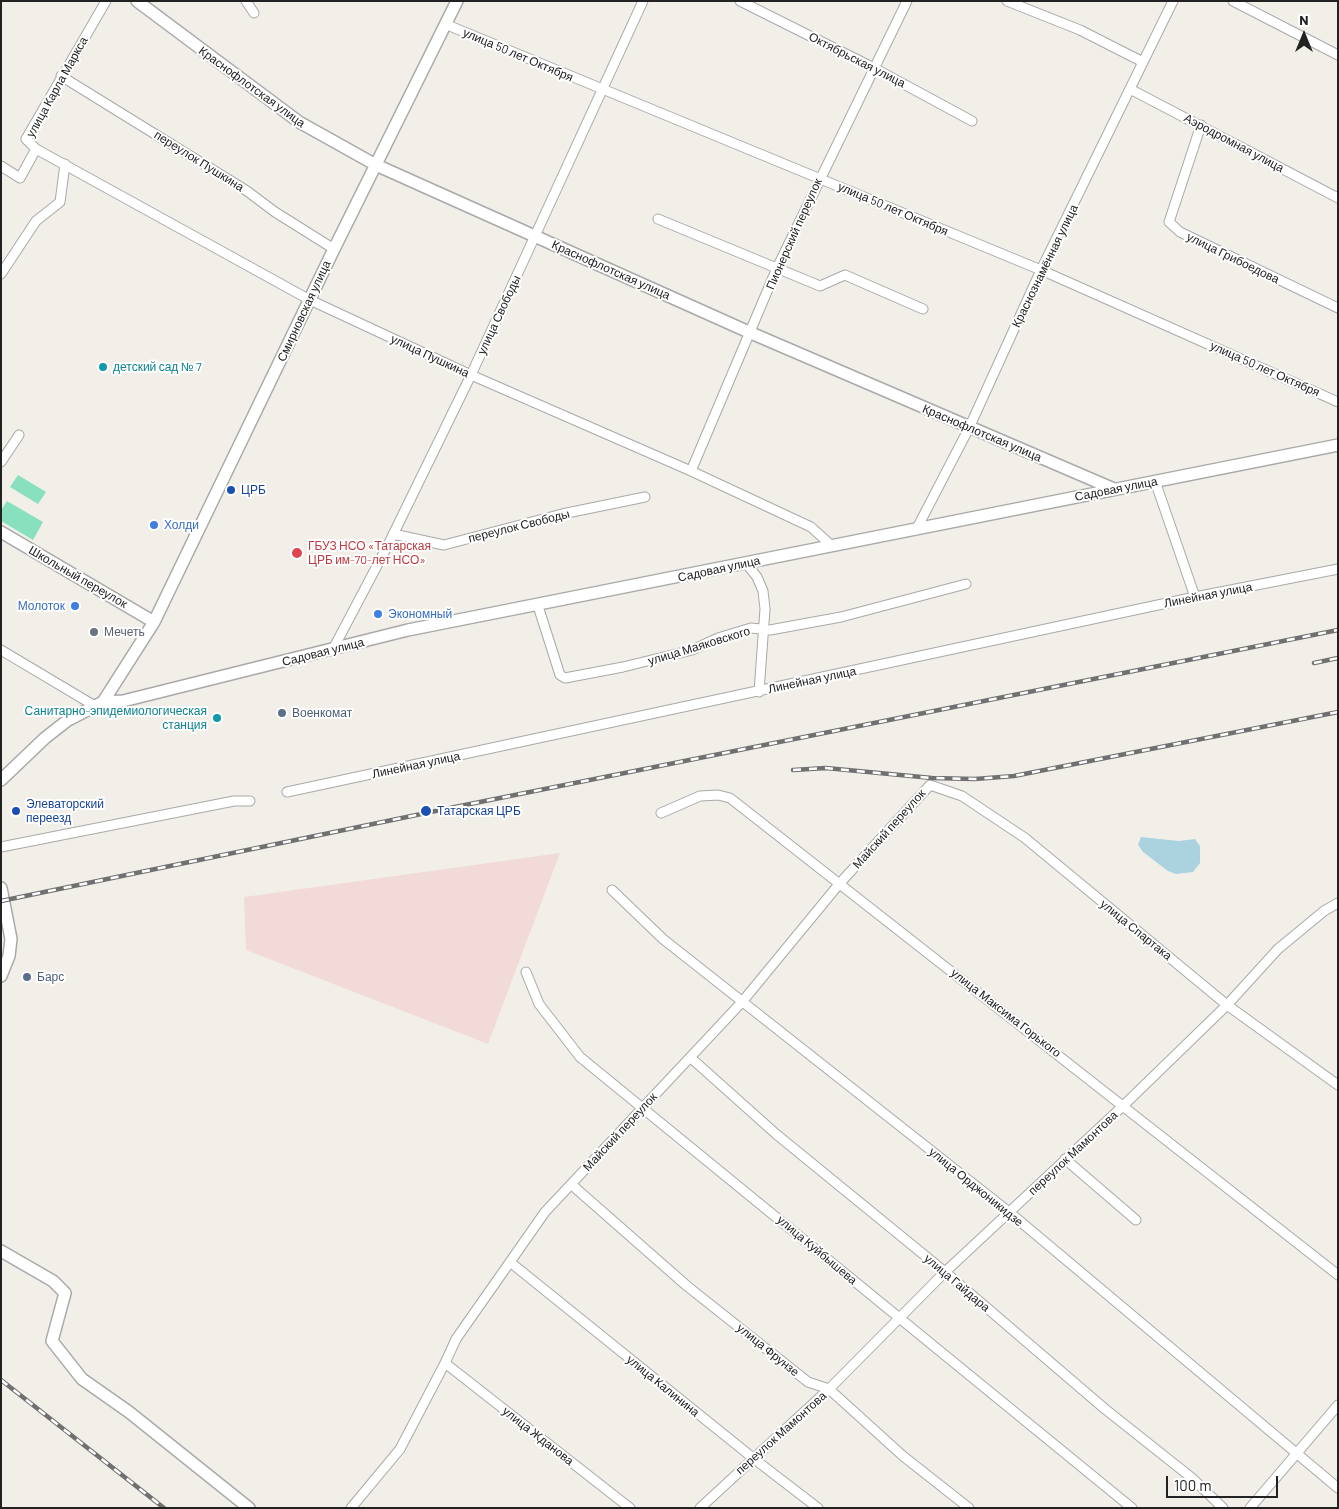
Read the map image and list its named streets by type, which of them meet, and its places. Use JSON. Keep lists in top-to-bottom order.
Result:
{
  "streets": {
    "street": [
      "улица 50 лет Октября",
      "Октябрьская улица",
      "улица Карла Маркса",
      "Краснофлотская улица",
      "Аэродромная улица",
      "переулок Пушкина",
      "Пионерский переулок",
      "улица Грибоедова",
      "Краснознамённая улица",
      "Смирновская улица",
      "улица Свободы",
      "улица Пушкина",
      "Садовая улица",
      "переулок Свободы",
      "Школьный переулок",
      "Линейная улица",
      "улица Маяковского",
      "Майский переулок",
      "улица Спартака",
      "улица Максима Горького",
      "переулок Мамонтова",
      "улица Орджоникидзе",
      "улица Куйбышева",
      "улица Гайдара",
      "улица Фрунзе",
      "улица Калинина",
      "улица Жданова"
    ]
  },
  "crossings": [
    ["улица 50 лет Октября", "Пионерский переулок"],
    ["улица 50 лет Октября", "Краснознамённая улица"],
    ["улица 50 лет Октября", "Смирновская улица"],
    ["улица 50 лет Октября", "улица Свободы"],
    ["Октябрьская улица", "Пионерский переулок"],
    ["улица Карла Маркса", "переулок Пушкина"],
    ["улица Карла Маркса", "улица Пушкина"],
    ["Краснофлотская улица", "Пионерский переулок"],
    ["Краснофлотская улица", "Краснознамённая улица"],
    ["Краснофлотская улица", "Смирновская улица"],
    ["Краснофлотская улица", "улица Свободы"],
    ["Краснофлотская улица", "Садовая улица"],
    ["Аэродромная улица", "улица Грибоедова"],
    ["Аэродромная улица", "Краснознамённая улица"],
    ["переулок Пушкина", "Смирновская улица"],
    ["Пионерский переулок", "улица Пушкина"],
    ["Краснознамённая улица", "Садовая улица"],
    ["Смирновская улица", "улица Пушкина"],
    ["Смирновская улица", "Садовая улица"],
    ["Смирновская улица", "Школьный переулок"],
    ["улица Свободы", "улица Пушкина"],
    ["улица Свободы", "Садовая улица"],
    ["улица Свободы", "переулок Свободы"],
    ["улица Пушкина", "Садовая улица"],
    ["Садовая улица", "улица Маяковского"],
    ["Майский переулок", "улица Спартака"],
    ["Майский переулок", "улица Максима Горького"],
    ["Майский переулок", "улица Орджоникидзе"],
    ["Майский переулок", "улица Куйбышева"],
    ["Майский переулок", "улица Гайдара"],
    ["Майский переулок", "улица Фрунзе"],
    ["Майский переулок", "улица Калинина"],
    ["Майский переулок", "улица Жданова"],
    ["улица Спартака", "переулок Мамонтова"],
    ["улица Максима Горького", "переулок Мамонтова"],
    ["переулок Мамонтова", "улица Орджоникидзе"],
    ["переулок Мамонтова", "улица Куйбышева"],
    ["переулок Мамонтова", "улица Гайдара"],
    ["переулок Мамонтова", "улица Фрунзе"],
    ["переулок Мамонтова", "улица Калинина"]
  ],
  "places": [
    "детский сад № 7",
    "ЦРБ",
    "Холди",
    "ГБУЗ НСО «Татарская ЦРБ им-70-лет НСО»",
    "Молоток",
    "Экономный",
    "Мечеть",
    "Военкомат",
    "Санитарно-эпидемиологическая станция",
    "Элеваторский переезд",
    "Татарская ЦРБ",
    "Барс"
  ],
  "scale_bar": "100 m",
  "north": "top"
}
